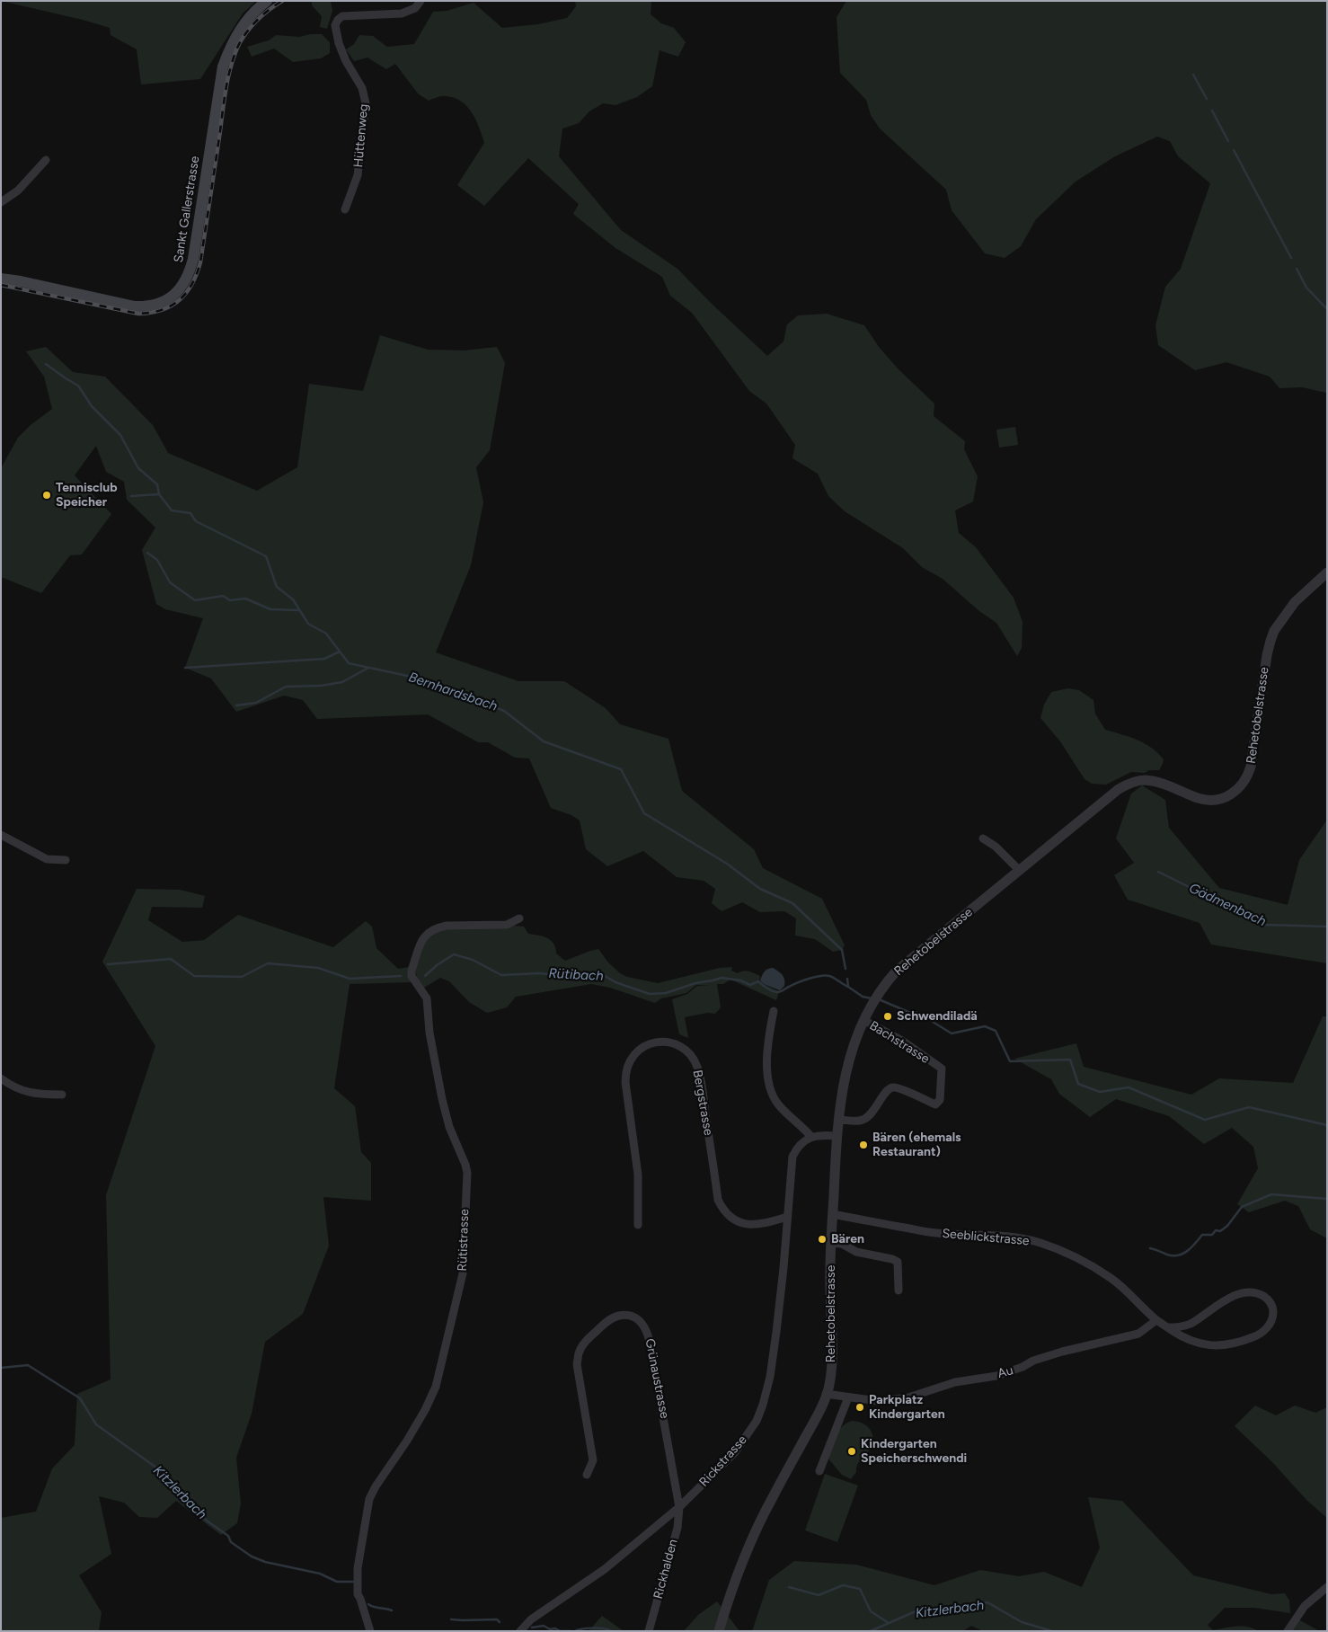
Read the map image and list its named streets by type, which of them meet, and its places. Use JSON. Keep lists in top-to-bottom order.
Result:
{
  "streets": {
    "main road": ["Sankt Gallerstrasse"],
    "street": [
      "Hüttenweg",
      "Rehetobelstrasse",
      "Bachstrasse",
      "Bergstrasse",
      "Seeblickstrasse",
      "Rütistrasse",
      "Au",
      "Grünaustrasse",
      "Rickstrasse",
      "Rickhalden"
    ]
  },
  "crossings": [
    ["Rehetobelstrasse", "Bachstrasse"],
    ["Rehetobelstrasse", "Seeblickstrasse"],
    ["Rehetobelstrasse", "Au"],
    ["Bergstrasse", "Rickstrasse"],
    ["Seeblickstrasse", "Au"],
    ["Grünaustrasse", "Rickstrasse"],
    ["Grünaustrasse", "Rickhalden"],
    ["Rickstrasse", "Rickhalden"]
  ],
  "water": [
    "Bernhardsbach",
    "Gädmenbach",
    "Rütibach",
    "Kitzlerbach"
  ],
  "places": [
    "Tennisclub Speicher",
    "Schwendiladä",
    "Bären (ehemals Restaurant)",
    "Bären",
    "Parkplatz Kindergarten",
    "Kindergarten Speicherschwendi"
  ]
}
